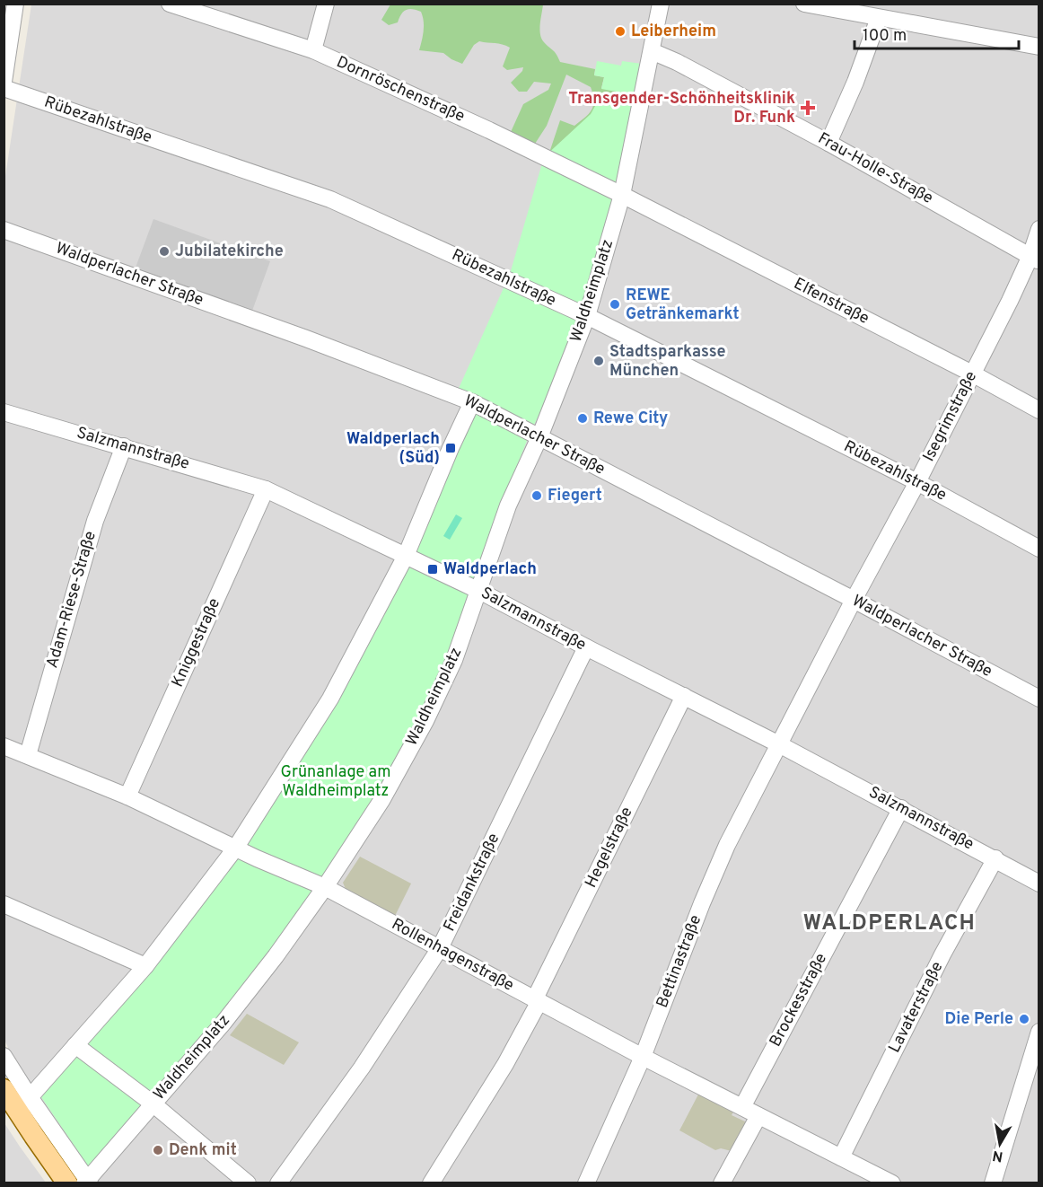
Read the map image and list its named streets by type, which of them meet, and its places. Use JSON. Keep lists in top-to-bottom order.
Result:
{
  "streets": {
    "street": [
      "Dornröschenstraße",
      "Rübezahlstraße",
      "Frau-Holle-Straße",
      "Waldperlacher Straße",
      "Waldheimplatz",
      "Elfenstraße",
      "Isegrimstraße",
      "Salzmannstraße",
      "Adam-Riese-Straße",
      "Kniggestraße",
      "Hegelstraße",
      "Freidankstraße",
      "Rollenhagenstraße",
      "Bettinastraße",
      "Brockesstraße",
      "Lavaterstraße"
    ]
  },
  "crossings": [
    ["Dornröschenstraße", "Waldheimplatz"],
    ["Dornröschenstraße", "Elfenstraße"],
    ["Rübezahlstraße", "Waldheimplatz"],
    ["Rübezahlstraße", "Isegrimstraße"],
    ["Frau-Holle-Straße", "Waldheimplatz"],
    ["Frau-Holle-Straße", "Isegrimstraße"],
    ["Waldperlacher Straße", "Waldheimplatz"],
    ["Waldperlacher Straße", "Isegrimstraße"],
    ["Waldheimplatz", "Elfenstraße"],
    ["Waldheimplatz", "Salzmannstraße"],
    ["Waldheimplatz", "Rollenhagenstraße"],
    ["Elfenstraße", "Isegrimstraße"],
    ["Isegrimstraße", "Salzmannstraße"],
    ["Isegrimstraße", "Bettinastraße"],
    ["Salzmannstraße", "Adam-Riese-Straße"],
    ["Salzmannstraße", "Kniggestraße"],
    ["Salzmannstraße", "Hegelstraße"],
    ["Salzmannstraße", "Freidankstraße"],
    ["Salzmannstraße", "Bettinastraße"],
    ["Salzmannstraße", "Brockesstraße"],
    ["Salzmannstraße", "Lavaterstraße"],
    ["Adam-Riese-Straße", "Rollenhagenstraße"],
    ["Kniggestraße", "Rollenhagenstraße"],
    ["Hegelstraße", "Rollenhagenstraße"],
    ["Freidankstraße", "Rollenhagenstraße"],
    ["Rollenhagenstraße", "Bettinastraße"],
    ["Rollenhagenstraße", "Brockesstraße"],
    ["Rollenhagenstraße", "Lavaterstraße"]
  ],
  "districts": ["WALDPERLACH"],
  "parks": ["Grünanlage am Waldheimplatz"],
  "places": {
    "other": [
      "Leiberheim",
      "Jubilatekirche",
      "REWE Getränkemarkt",
      "Stadtsparkasse München",
      "Rewe City",
      "Fiegert",
      "Die Perle",
      "Denk mit"
    ],
    "health": ["Transgender-Schönheitsklinik Dr. Funk"],
    "transit": ["Waldperlach (Süd)", "Waldperlach"]
  },
  "scale_bar": "100 m",
  "north": "bottom"
}
